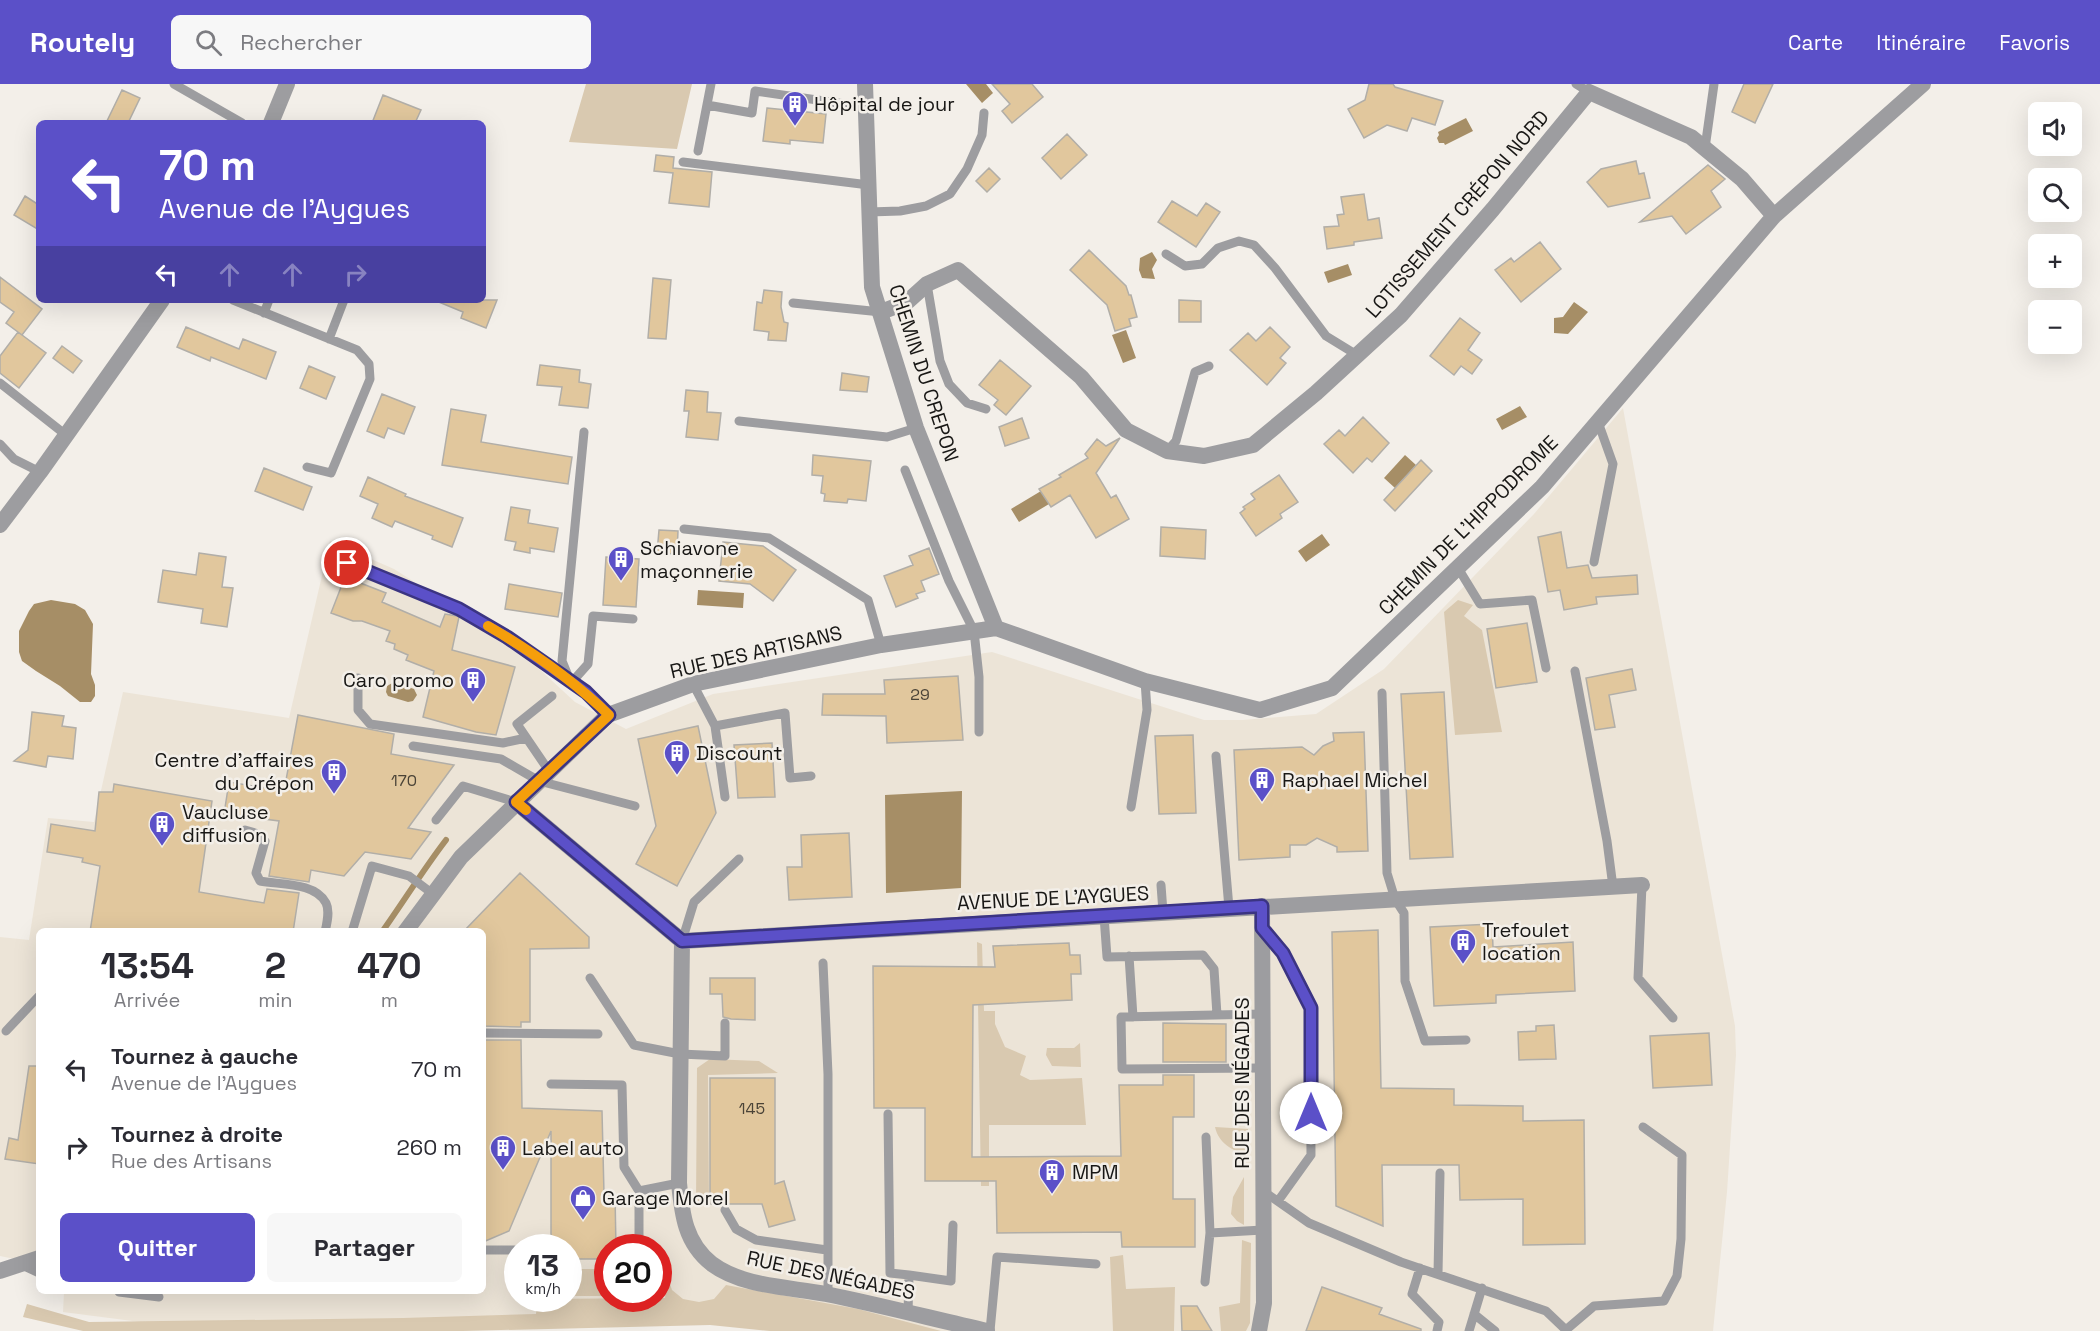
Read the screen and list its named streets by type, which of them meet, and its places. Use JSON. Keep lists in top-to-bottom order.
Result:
{
  "streets": {
    "street": [
      "LOTISSEMENT CRÉPON NORD",
      "CHEMIN DU CREPON",
      "CHEMIN DE L'HIPPODROME",
      "RUE DES ARTISANS",
      "AVENUE DE L'AYGUES",
      "RUE DES NÉGADES"
    ]
  },
  "crossings": [
    ["LOTISSEMENT CRÉPON NORD", "CHEMIN DU CREPON"],
    ["LOTISSEMENT CRÉPON NORD", "CHEMIN DE L'HIPPODROME"],
    ["CHEMIN DU CREPON", "CHEMIN DE L'HIPPODROME"],
    ["CHEMIN DU CREPON", "RUE DES ARTISANS"],
    ["CHEMIN DE L'HIPPODROME", "RUE DES ARTISANS"],
    ["AVENUE DE L'AYGUES", "RUE DES NÉGADES"]
  ],
  "places": {
    "building": [
      "Hôpital de jour",
      "Schiavone maçonnerie",
      "Caro promo",
      "Discount",
      "Centre d'affaires du Crépon",
      "Raphael Michel",
      "Vaucluse diffusion",
      "Trefoulet location",
      "Label auto",
      "MPM"
    ],
    "shop": ["Garage Morel"]
  },
  "house_numbers": ["29", "170", "145"],
  "page": {
    "header": "Routely",
    "search": "Rechercher",
    "nav": ["Carte", "Itinéraire", "Favoris"],
    "map_buttons": ["+", "−"],
    "turn": ["70 m", "Avenue de l'Aygues"],
    "eta": [
      "13:54",
      "Arrivée",
      "2",
      "min",
      "470",
      "m"
    ],
    "list": [
      {
        "name": "Tournez à gauche",
        "note": "Avenue de l'Aygues",
        "value": "70 m"
      },
      {
        "name": "Tournez à droite",
        "note": "Rue des Artisans",
        "value": "260 m"
      }
    ],
    "buttons": ["Quitter", "Partager"],
    "speed": "13 km/h",
    "limit": "20"
  }
}
